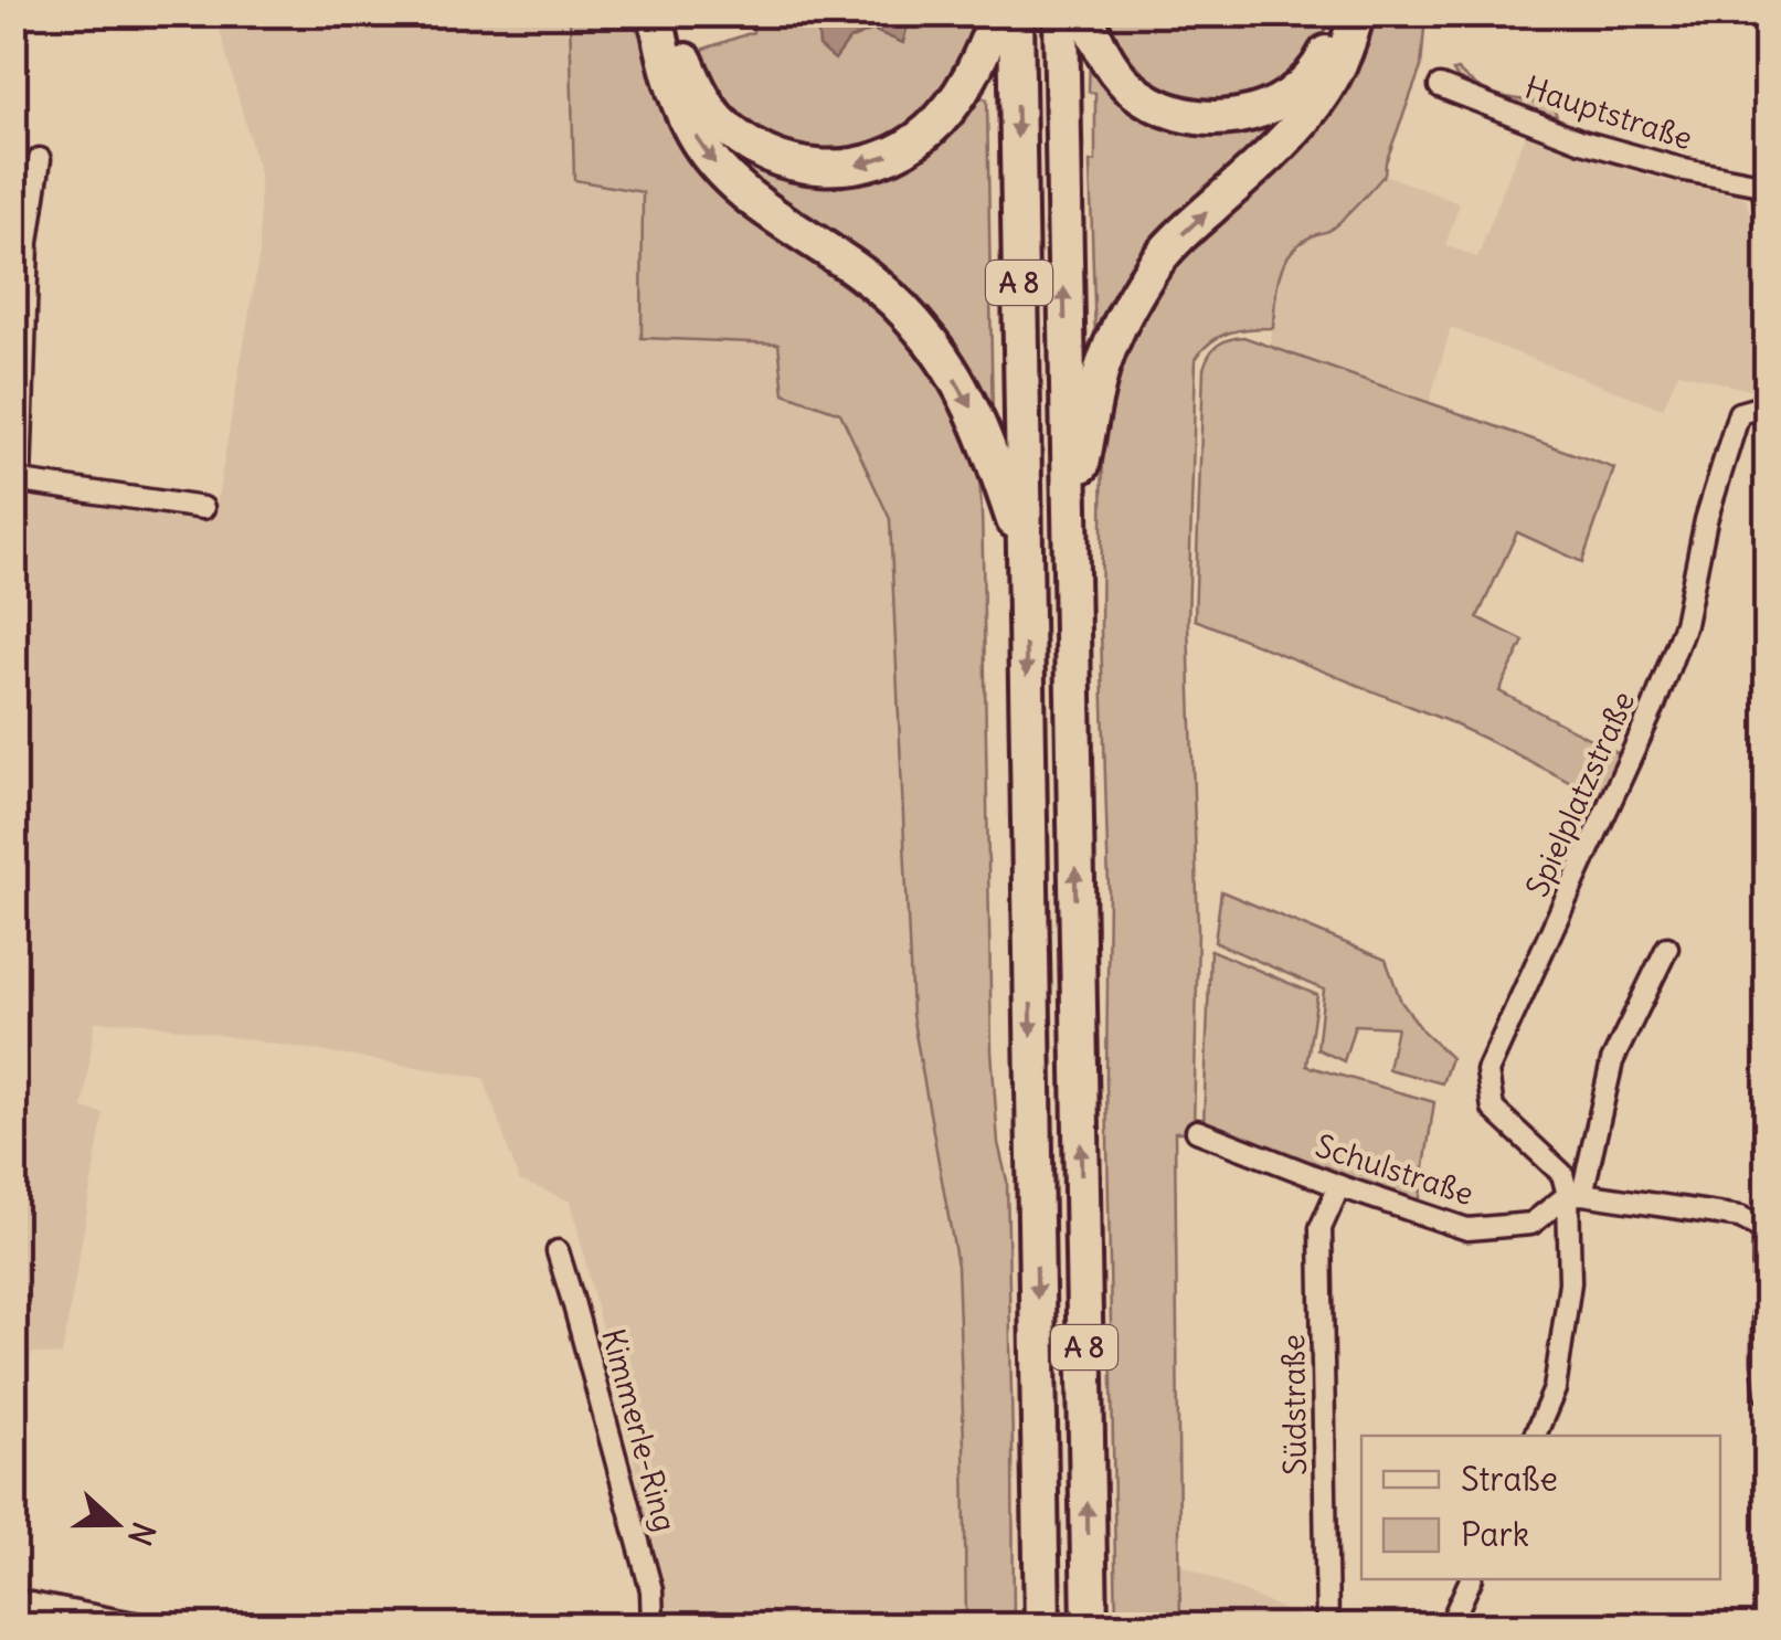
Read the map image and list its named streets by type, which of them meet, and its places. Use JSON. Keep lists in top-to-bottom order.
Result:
{
  "streets": {
    "highway": ["A 8"],
    "street": [
      "Hauptstraße",
      "Spielplatzstraße",
      "Schulstraße",
      "Südstraße",
      "Kimmerle-Ring"
    ]
  },
  "crossings": [
    ["Spielplatzstraße", "Schulstraße"],
    ["Schulstraße", "Südstraße"]
  ],
  "legend": ["Straße", "Park"],
  "north": "right"
}
